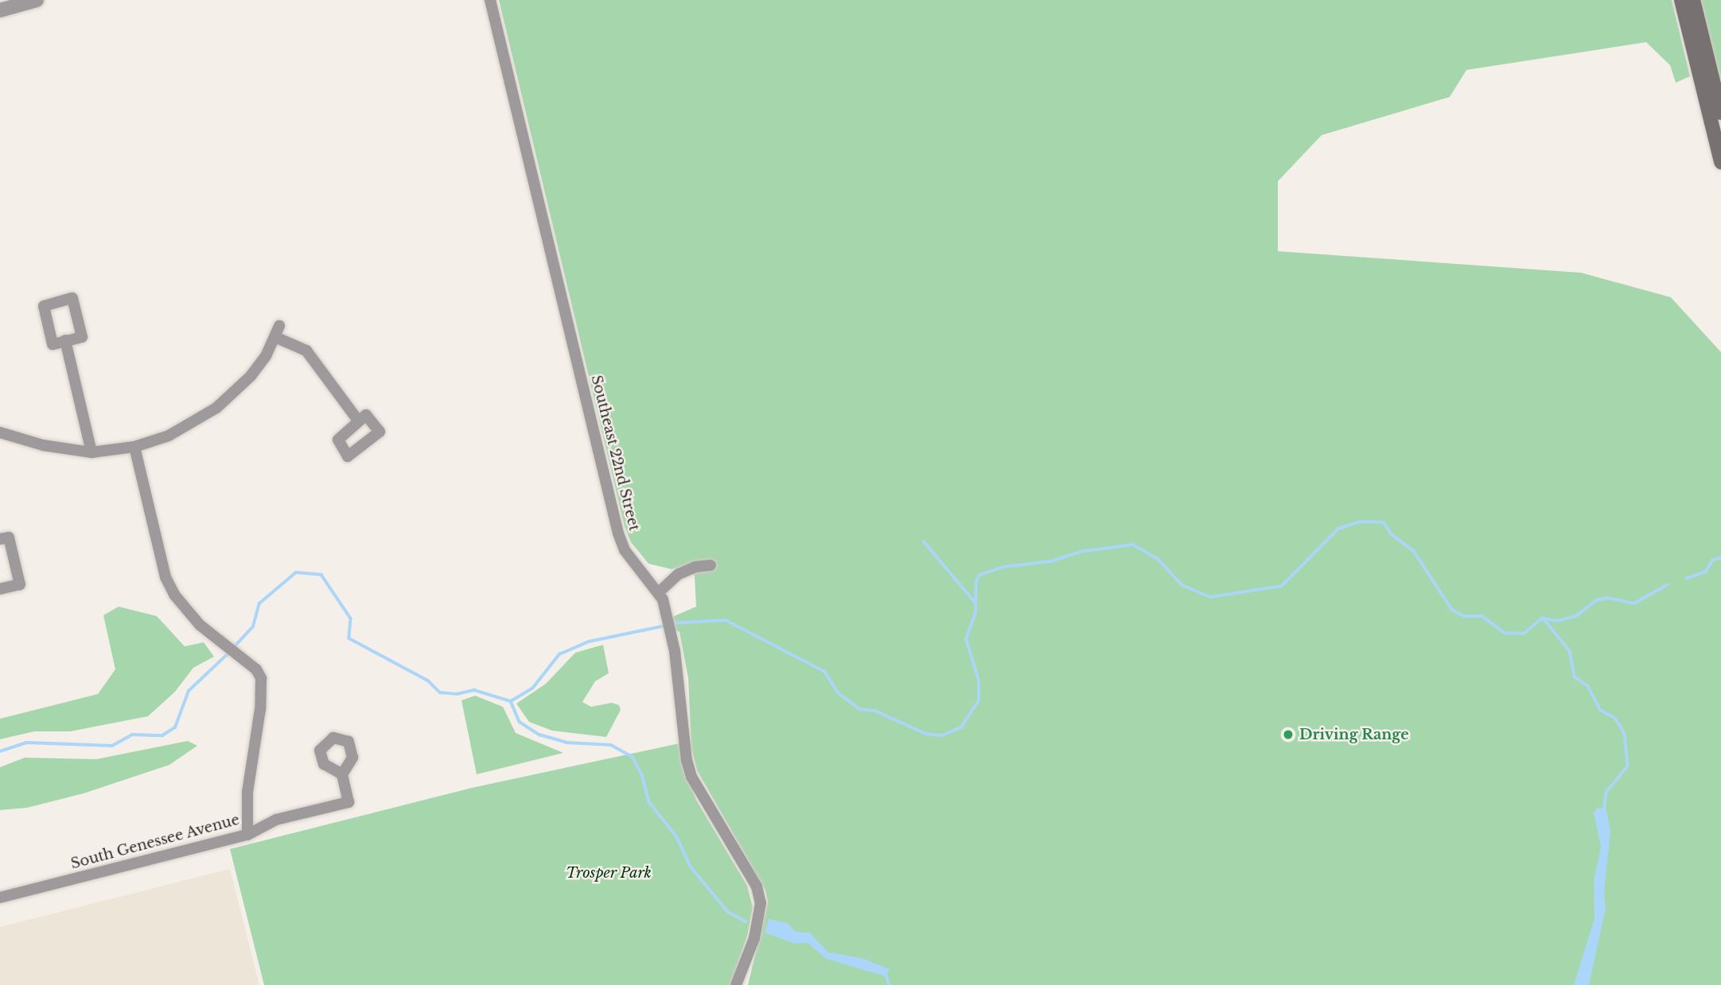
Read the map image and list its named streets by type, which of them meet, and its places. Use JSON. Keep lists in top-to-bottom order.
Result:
{
  "streets": {
    "street": ["Southeast 22nd Street", "South Genessee Avenue"]
  },
  "parks": ["Trosper Park"],
  "places": ["Driving Range"]
}
